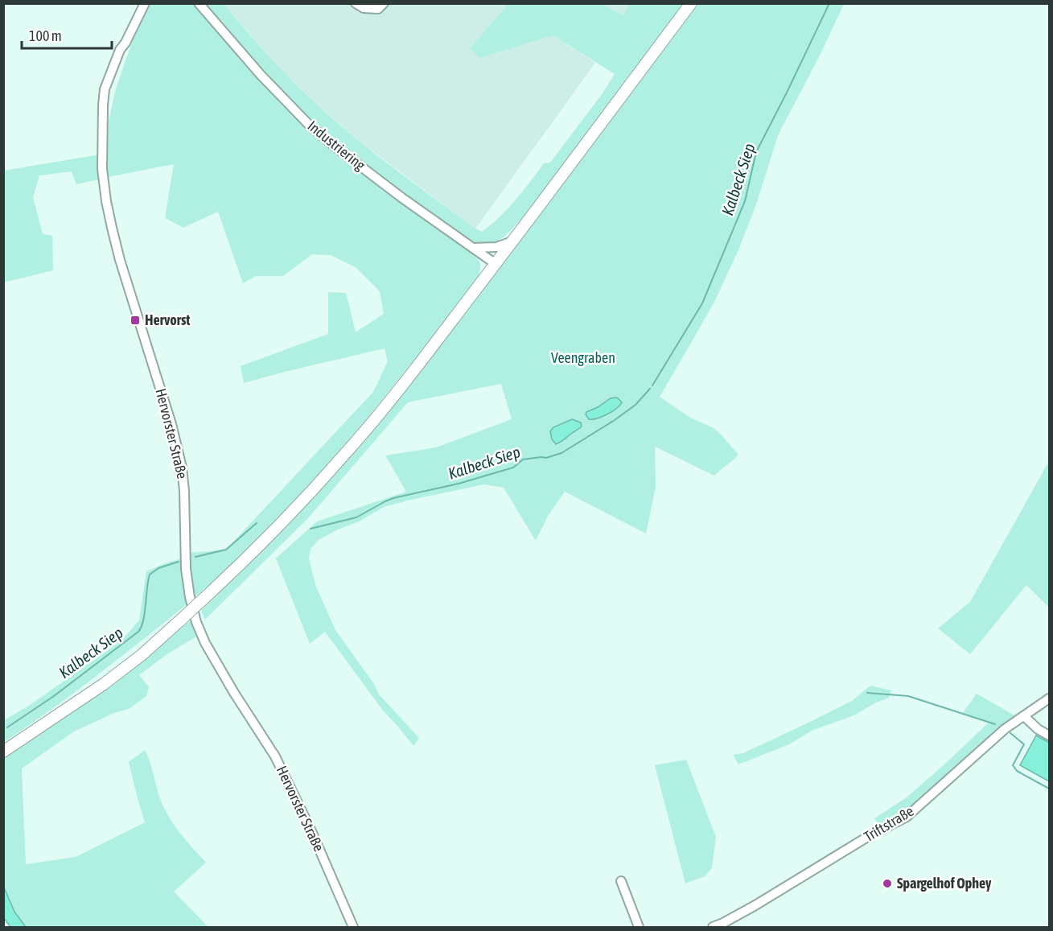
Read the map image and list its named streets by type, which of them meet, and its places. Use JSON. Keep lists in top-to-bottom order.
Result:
{
  "streets": {
    "street": ["Industriering", "Hervorster Straße", "Triftstraße"]
  },
  "water": ["Kalbeck Siep"],
  "parks": ["Veengraben"],
  "places": {
    "transit": ["Hervorst"],
    "other": ["Spargelhof Ophey"]
  },
  "scale_bar": "100 m"
}
